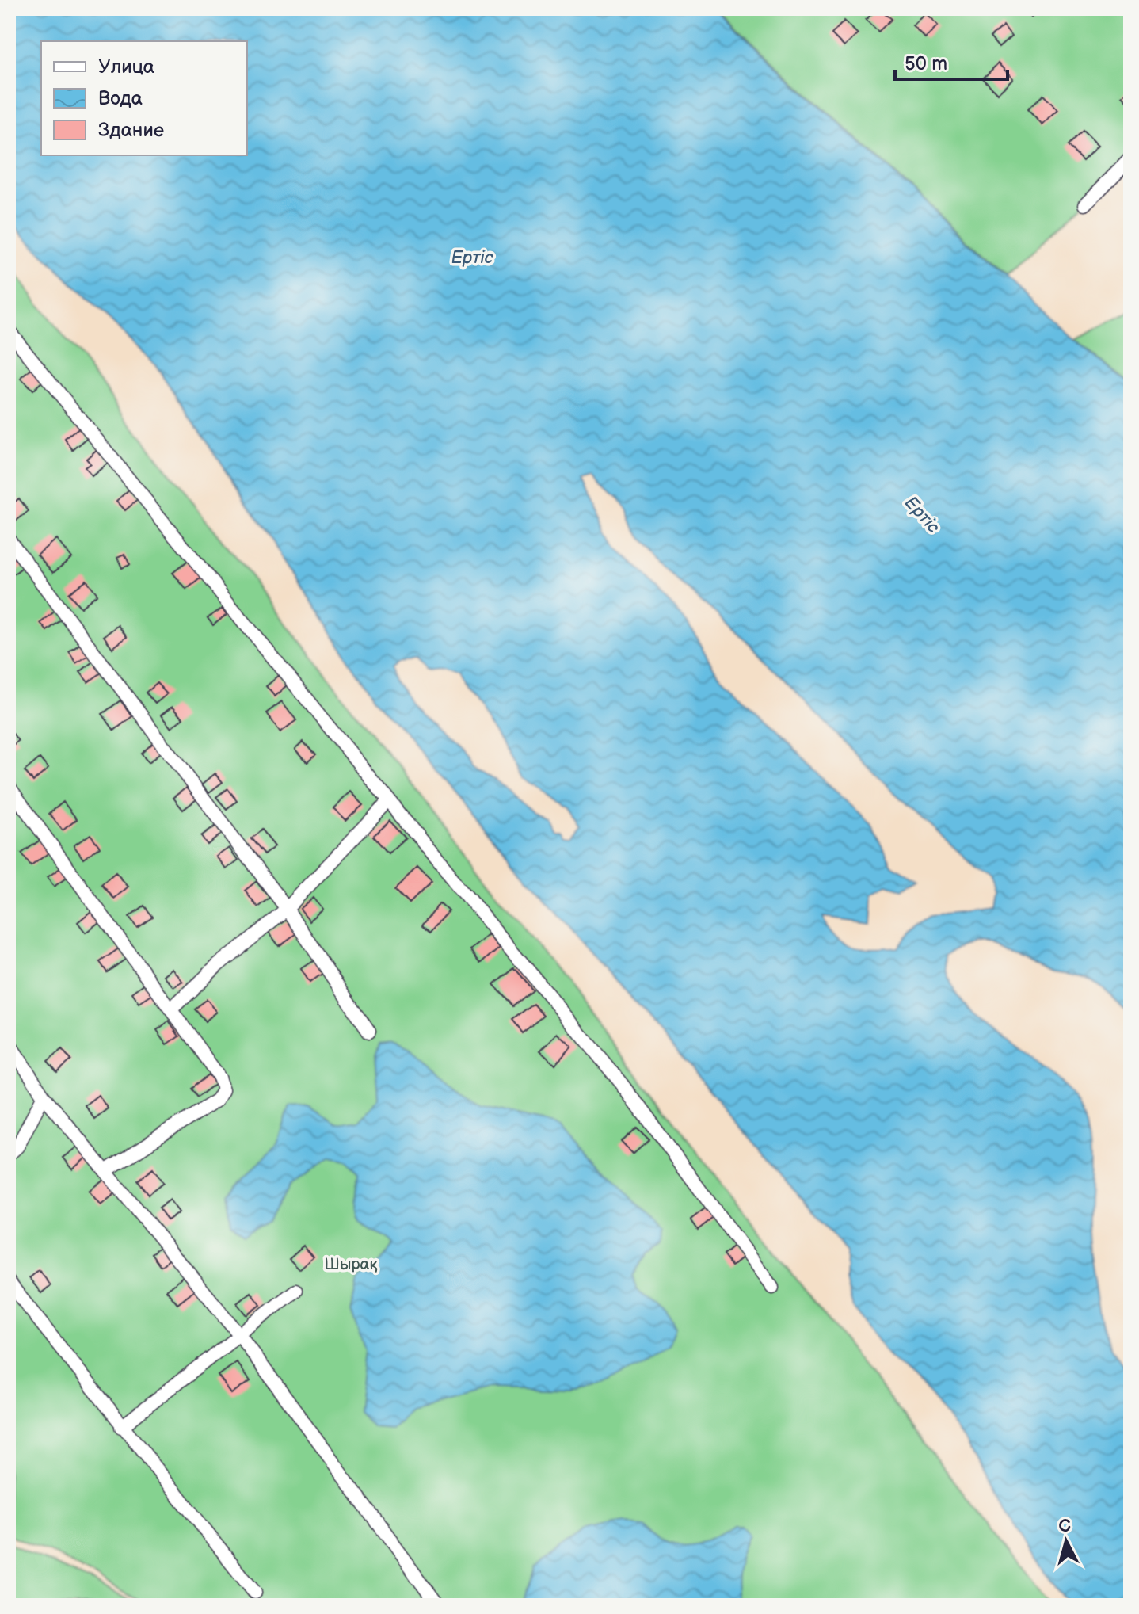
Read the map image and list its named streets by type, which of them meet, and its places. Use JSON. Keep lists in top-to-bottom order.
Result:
{
  "water": ["Ертіс"],
  "parks": ["Шырақ"],
  "legend": ["Улица", "Вода", "Здание"],
  "scale_bar": "50 m",
  "north": "top"
}
